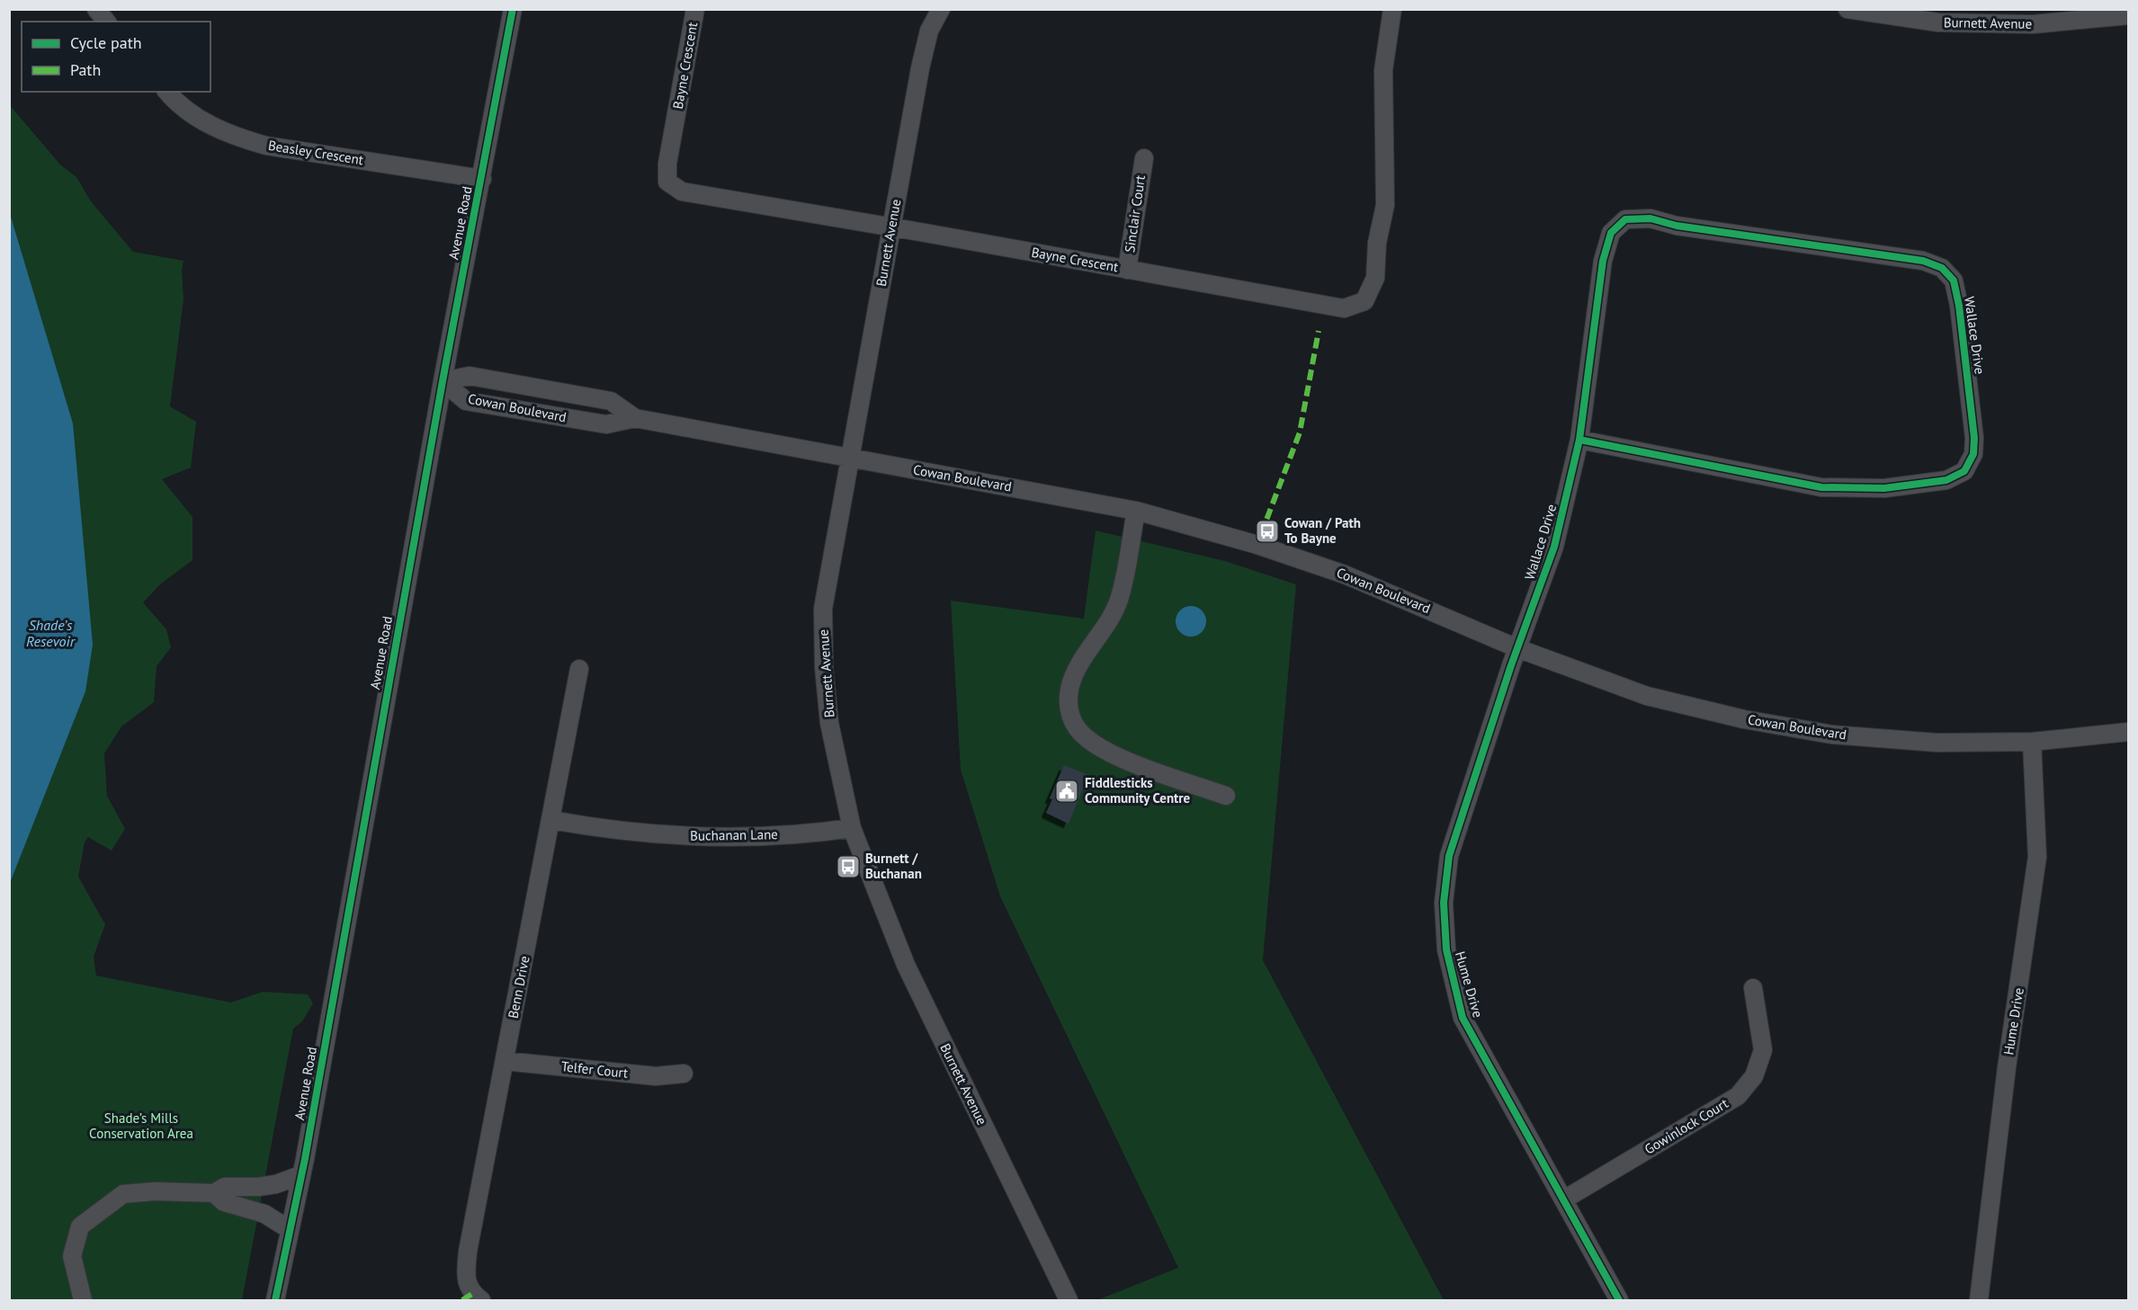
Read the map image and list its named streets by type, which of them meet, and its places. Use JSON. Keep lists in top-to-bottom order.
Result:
{
  "streets": {
    "street": [
      "Burnett Avenue",
      "Bayne Crescent",
      "Beasley Crescent",
      "Sinclair Court",
      "Avenue Road",
      "Wallace Drive",
      "Cowan Boulevard",
      "Buchanan Lane",
      "Hume Drive",
      "Benn Drive",
      "Telfer Court",
      "Gowinlock Court"
    ]
  },
  "crossings": [
    ["Burnett Avenue", "Bayne Crescent"],
    ["Burnett Avenue", "Cowan Boulevard"],
    ["Burnett Avenue", "Buchanan Lane"],
    ["Bayne Crescent", "Sinclair Court"],
    ["Beasley Crescent", "Avenue Road"],
    ["Avenue Road", "Cowan Boulevard"],
    ["Wallace Drive", "Cowan Boulevard"],
    ["Wallace Drive", "Hume Drive"],
    ["Cowan Boulevard", "Hume Drive"],
    ["Buchanan Lane", "Benn Drive"],
    ["Hume Drive", "Gowinlock Court"],
    ["Benn Drive", "Telfer Court"]
  ],
  "water": ["Shade’s Resevoir"],
  "parks": ["Shade’s Mills Conservation Area"],
  "places": {
    "bus stop": ["Cowan / Path To Bayne", "Burnett / Buchanan"],
    "public building": ["Fiddlesticks Community Centre"]
  },
  "legend": ["Cycle path", "Path"]
}
